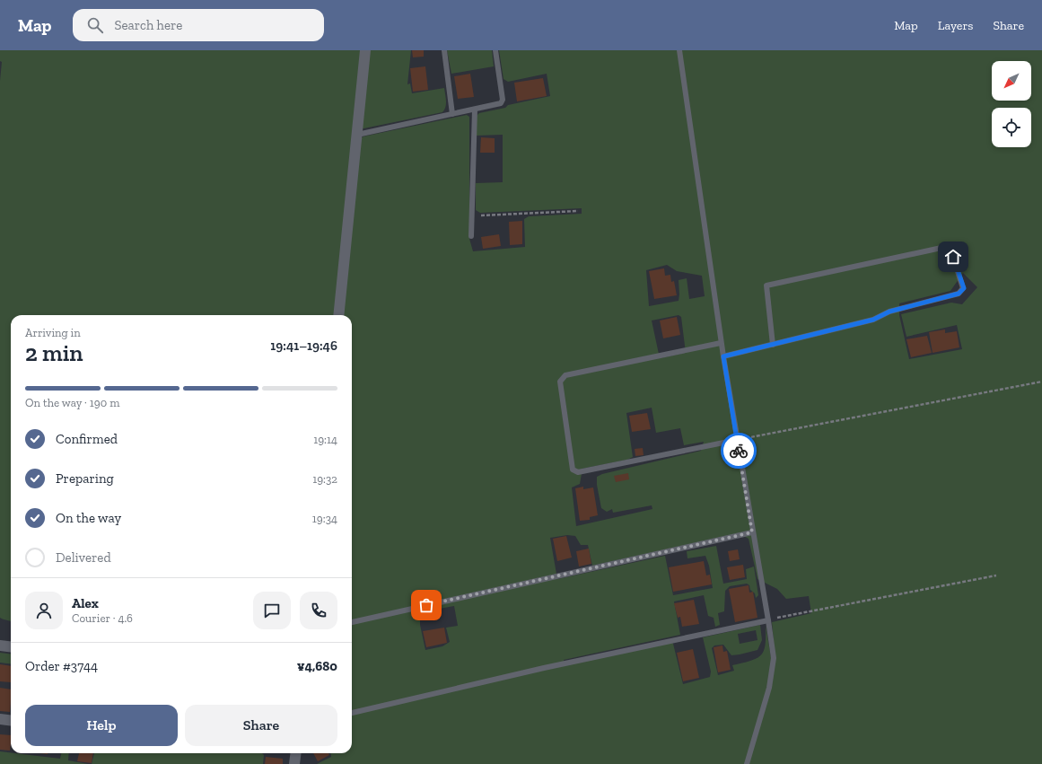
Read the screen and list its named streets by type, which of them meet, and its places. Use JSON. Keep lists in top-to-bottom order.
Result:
{
  "north": "bottom left",
  "page": {
    "header": "Map",
    "search": "Search here",
    "nav": ["Map", "Layers", "Share"],
    "heading": ["2 min", "Arriving in", "19:41–19:46"],
    "panel": [
      "Alex",
      "Courier · 4.6",
      "Order #3744",
      "¥4,680"
    ],
    "bar": "On the way · 190 m",
    "list": [
      ["Confirmed", "19:14"],
      ["Preparing", "19:32"],
      ["On the way", "19:34"],
      "Delivered"
    ],
    "buttons": ["Help", "Share"]
  }
}
